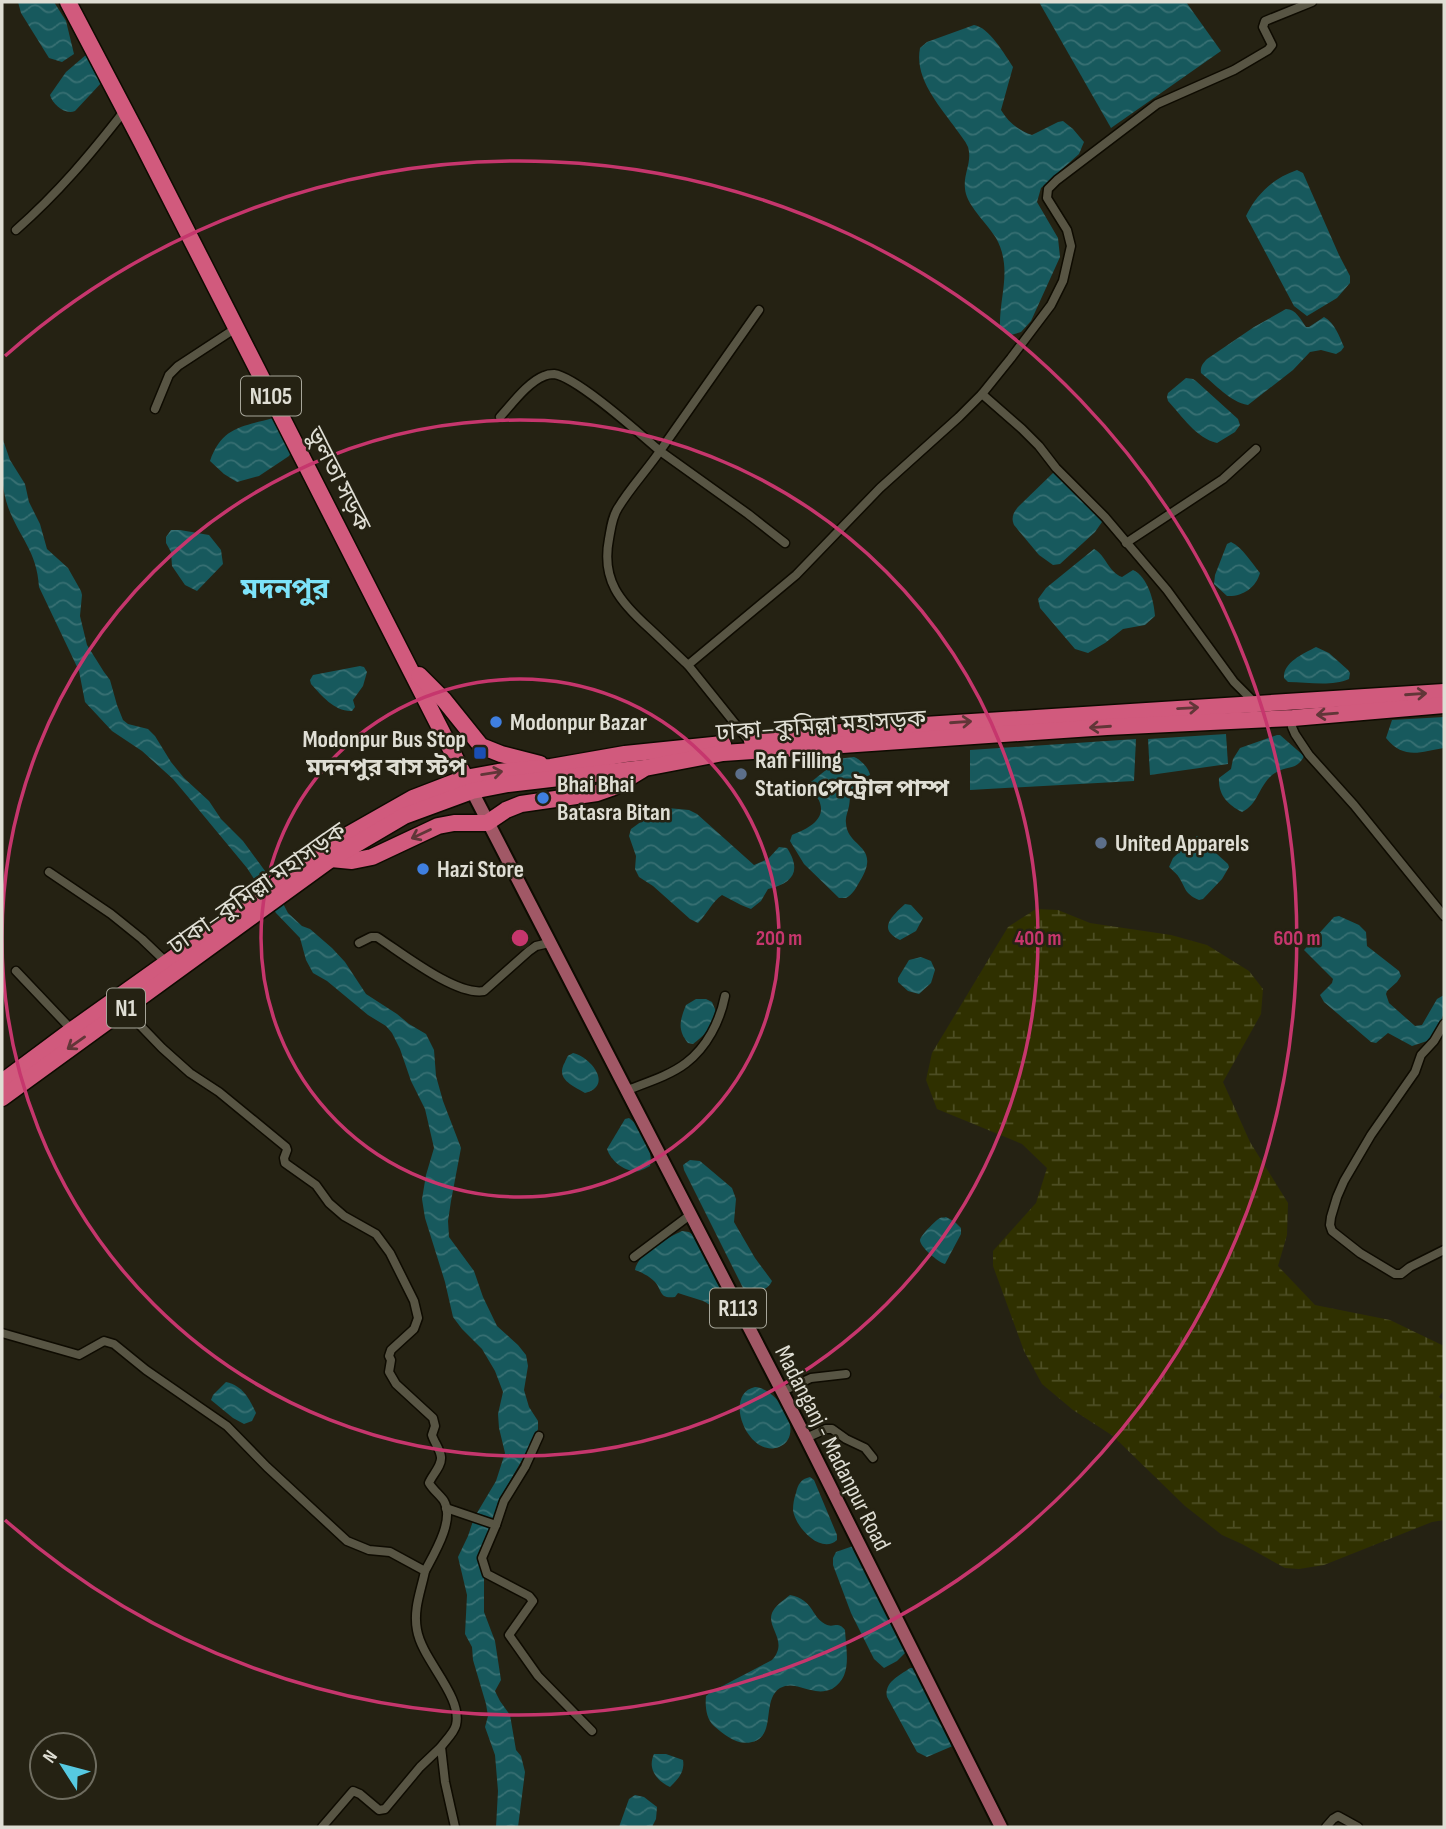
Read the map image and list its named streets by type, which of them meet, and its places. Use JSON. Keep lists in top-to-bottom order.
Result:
{
  "streets": {
    "highway": [
      "N105",
      "ভুলতা সড়ক",
      "ঢাকা–কুমিল্লা মহাসড়ক",
      "N1"
    ],
    "main road": ["R113", "Madanganj - Madanpur Road"]
  },
  "crossings": [
    ["ভুলতা সড়ক", "ঢাকা–কুমিল্লা মহাসড়ক"],
    ["ভুলতা সড়ক", "Madanganj - Madanpur Road"],
    ["ঢাকা–কুমিল্লা মহাসড়ক", "Madanganj - Madanpur Road"]
  ],
  "districts": ["মদনপুর"],
  "places": {
    "other": [
      "Modonpur Bazar",
      "Rafi Filling Stationপেট্রোল পাম্প",
      "Bhai Bhai Batasra Bitan",
      "United Apparels",
      "Hazi Store"
    ],
    "transit": ["Modonpur Bus Stop মদনপুর বাস স্টপ"]
  },
  "north": "top left",
  "rings": ["200 m", "400 m", "600 m"]
}
